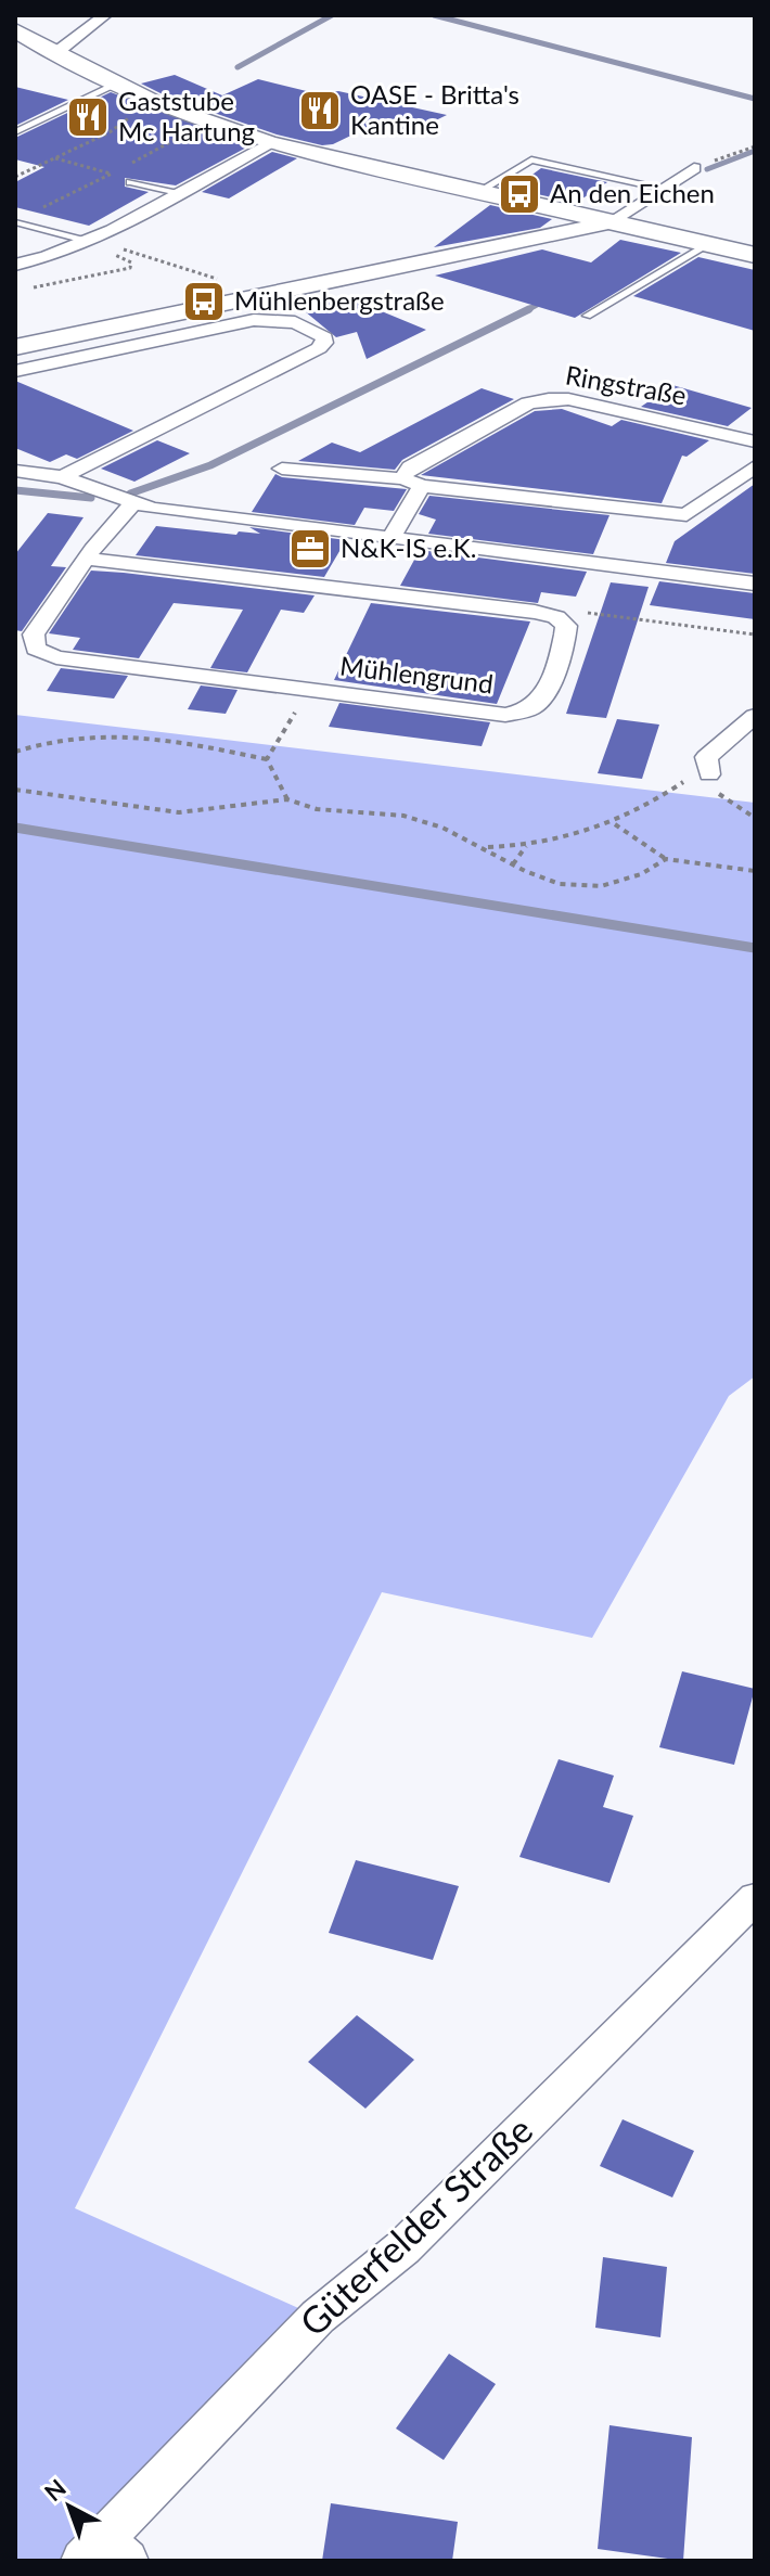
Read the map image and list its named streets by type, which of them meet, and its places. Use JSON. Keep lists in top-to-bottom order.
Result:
{
  "streets": {
    "street": ["Ringstraße", "Mühlengrund", "Güterfelder Straße"]
  },
  "places": {
    "restaurant": ["OASE - Britta's Kantine", "Gaststube Mc Hartung"],
    "bus stop": ["An den Eichen", "Mühlenbergstraße"],
    "office": ["N&K-IS e.K."]
  },
  "north": "top left"
}
